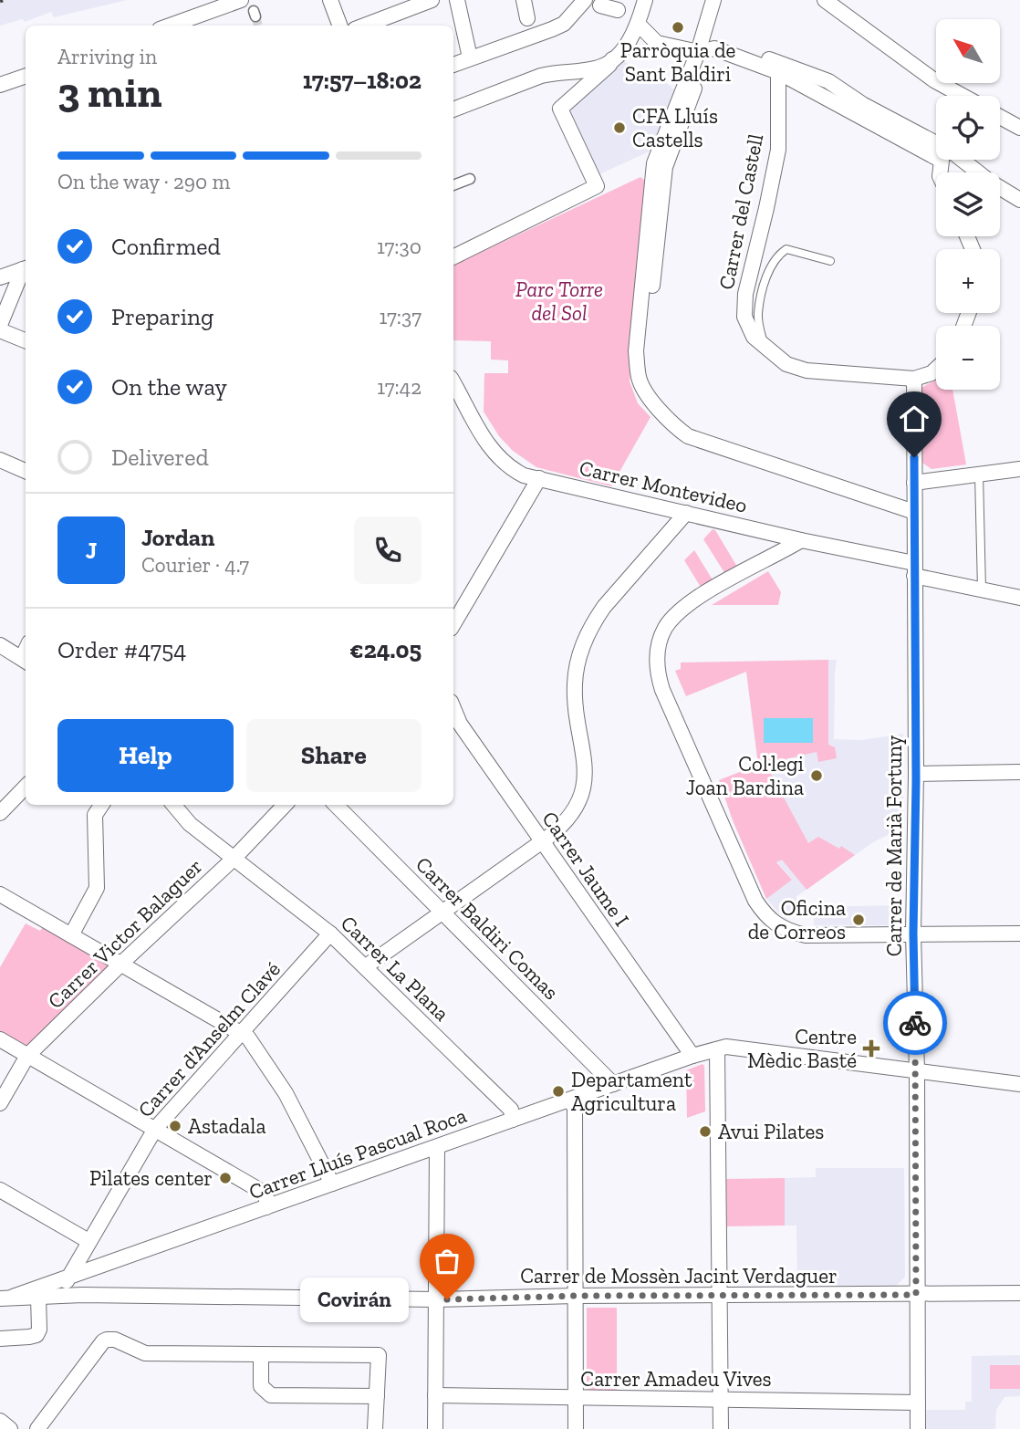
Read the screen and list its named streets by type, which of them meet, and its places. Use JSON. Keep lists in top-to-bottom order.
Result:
{
  "streets": {
    "street": [
      "Carrer del Castell",
      "Carrer Montevideo",
      "Carrer de Marià Fortuny",
      "Carrer Jaume I",
      "Carrer Baldiri Comas",
      "Carrer Victor Balaguer",
      "Carrer La Plana",
      "Carrer d'Anselm Clavé",
      "Carrer Lluís Pascual Roca",
      "Carrer de Mossèn Jacint Verdaguer",
      "Carrer Amadeu Vives"
    ]
  },
  "crossings": [
    ["Carrer del Castell", "Carrer de Marià Fortuny"],
    ["Carrer Montevideo", "Carrer de Marià Fortuny"],
    ["Carrer de Marià Fortuny", "Carrer Lluís Pascual Roca"],
    ["Carrer de Marià Fortuny", "Carrer de Mossèn Jacint Verdaguer"],
    ["Carrer de Marià Fortuny", "Carrer Amadeu Vives"],
    ["Carrer Jaume I", "Carrer Lluís Pascual Roca"],
    ["Carrer Baldiri Comas", "Carrer Lluís Pascual Roca"],
    ["Carrer Victor Balaguer", "Carrer La Plana"],
    ["Carrer La Plana", "Carrer d'Anselm Clavé"],
    ["Carrer La Plana", "Carrer Lluís Pascual Roca"],
    ["Carrer d'Anselm Clavé", "Carrer Lluís Pascual Roca"],
    ["Carrer d'Anselm Clavé", "Carrer de Mossèn Jacint Verdaguer"],
    ["Carrer Lluís Pascual Roca", "Carrer de Mossèn Jacint Verdaguer"]
  ],
  "parks": ["Parc Torre del Sol"],
  "places": {
    "other": [
      "Parròquia de Sant Baldiri",
      "CFA Lluís Castells",
      "Col·legi Joan Bardina",
      "Oficina de Correos",
      "Departament Agricultura",
      "Astadala",
      "Avui Pilates",
      "Pilates center",
      "Covirán"
    ],
    "health": ["Centre Mèdic Basté"]
  },
  "north": "top left",
  "page": {
    "map_buttons": ["+", "−"],
    "heading": ["3 min", "Arriving in", "17:57–18:02"],
    "panel": [
      "Jordan",
      "Courier · 4.7",
      "Order #4754",
      "€24.05"
    ],
    "bar": "On the way · 290 m",
    "list": [
      ["Confirmed", "17:30"],
      ["Preparing", "17:37"],
      ["On the way", "17:42"],
      "Delivered"
    ],
    "round": "J",
    "buttons": ["Help", "Share"],
    "bubble": "Covirán"
  }
}
